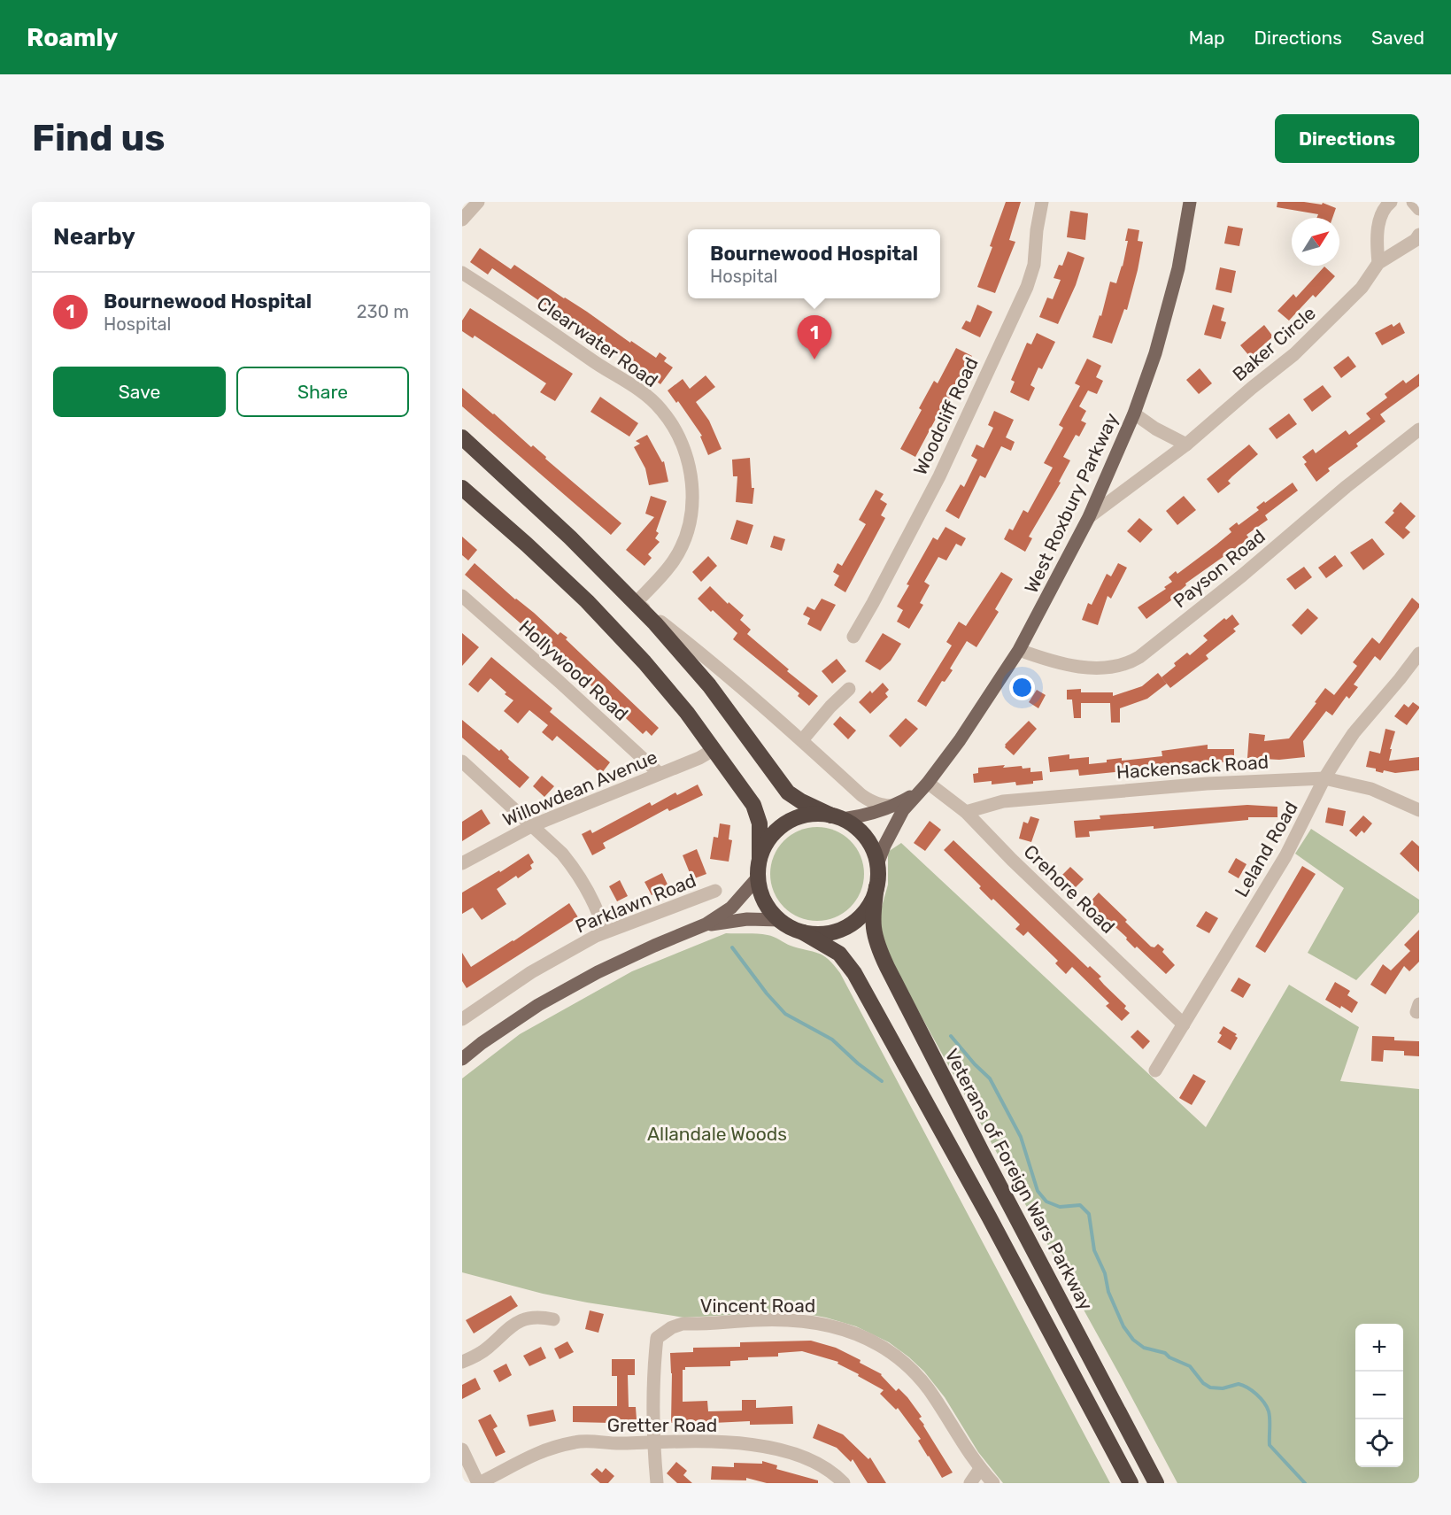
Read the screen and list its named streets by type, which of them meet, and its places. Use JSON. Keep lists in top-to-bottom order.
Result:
{
  "streets": {
    "highway": ["Veterans of Foreign Wars Parkway"],
    "main road": ["West Roxbury Parkway"],
    "street": [
      "Clearwater Road",
      "Baker Circle",
      "Woodcliff Road",
      "Payson Road",
      "Hollywood Road",
      "Hackensack Road",
      "Willowdean Avenue",
      "Leland Road",
      "Crehore Road",
      "Parklawn Road",
      "Vincent Road",
      "Gretter Road"
    ]
  },
  "crossings": [
    ["Baker Circle", "West Roxbury Parkway"],
    ["West Roxbury Parkway", "Payson Road"],
    ["West Roxbury Parkway", "Crehore Road"],
    ["West Roxbury Parkway", "Veterans of Foreign Wars Parkway"],
    ["Hollywood Road", "Willowdean Avenue"],
    ["Hackensack Road", "Leland Road"],
    ["Hackensack Road", "Crehore Road"],
    ["Leland Road", "Crehore Road"],
    ["Vincent Road", "Gretter Road"]
  ],
  "parks": ["Allandale Woods"],
  "north": "top right",
  "page": {
    "header": "Roamly",
    "nav": ["Map", "Directions", "Saved"],
    "buttons": [
      "Directions",
      ["Save", "Share"]
    ],
    "title": "Find us",
    "heading": "Nearby",
    "popup": ["Bournewood Hospital", "Hospital"],
    "list": [
      {
        "mark": "1",
        "name": "Bournewood Hospital",
        "note": "Hospital",
        "value": "230 m"
      }
    ],
    "pins": "1",
    "map_buttons": ["+", "−"]
  }
}
